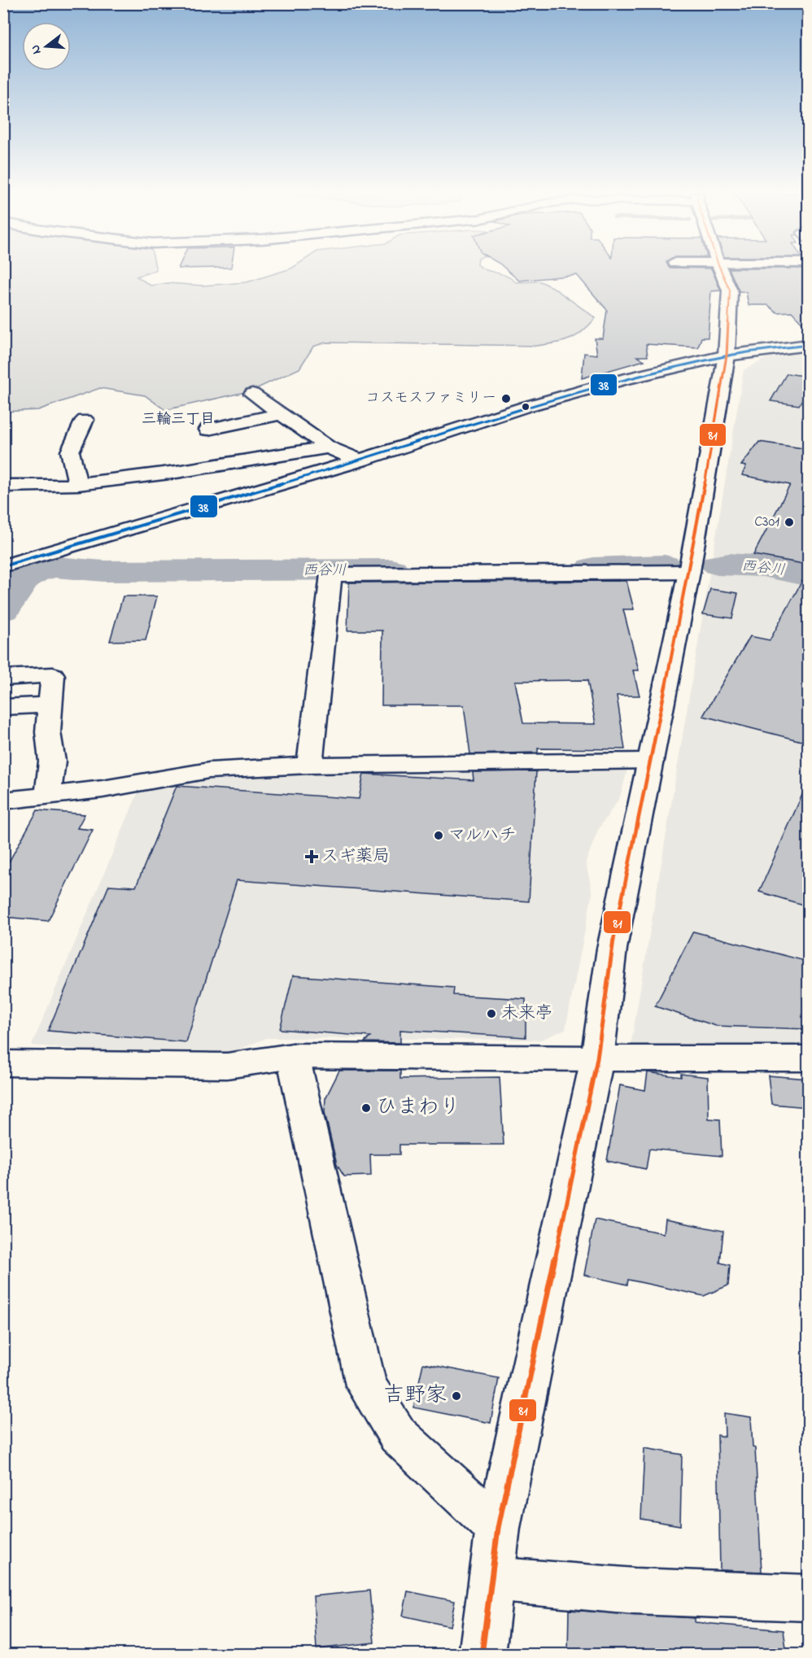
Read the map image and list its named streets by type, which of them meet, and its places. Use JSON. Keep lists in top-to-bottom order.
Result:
{
  "districts": ["三輪三丁目"],
  "water": ["西谷川"],
  "places": {
    "other": [
      "コスモスファミリー",
      "C301",
      "マルハチ",
      "未来亭",
      "ひまわり",
      "吉野家"
    ],
    "health": ["スギ薬局"]
  },
  "lines": ["transit line 81", "transit line 38"],
  "north": "left"
}
